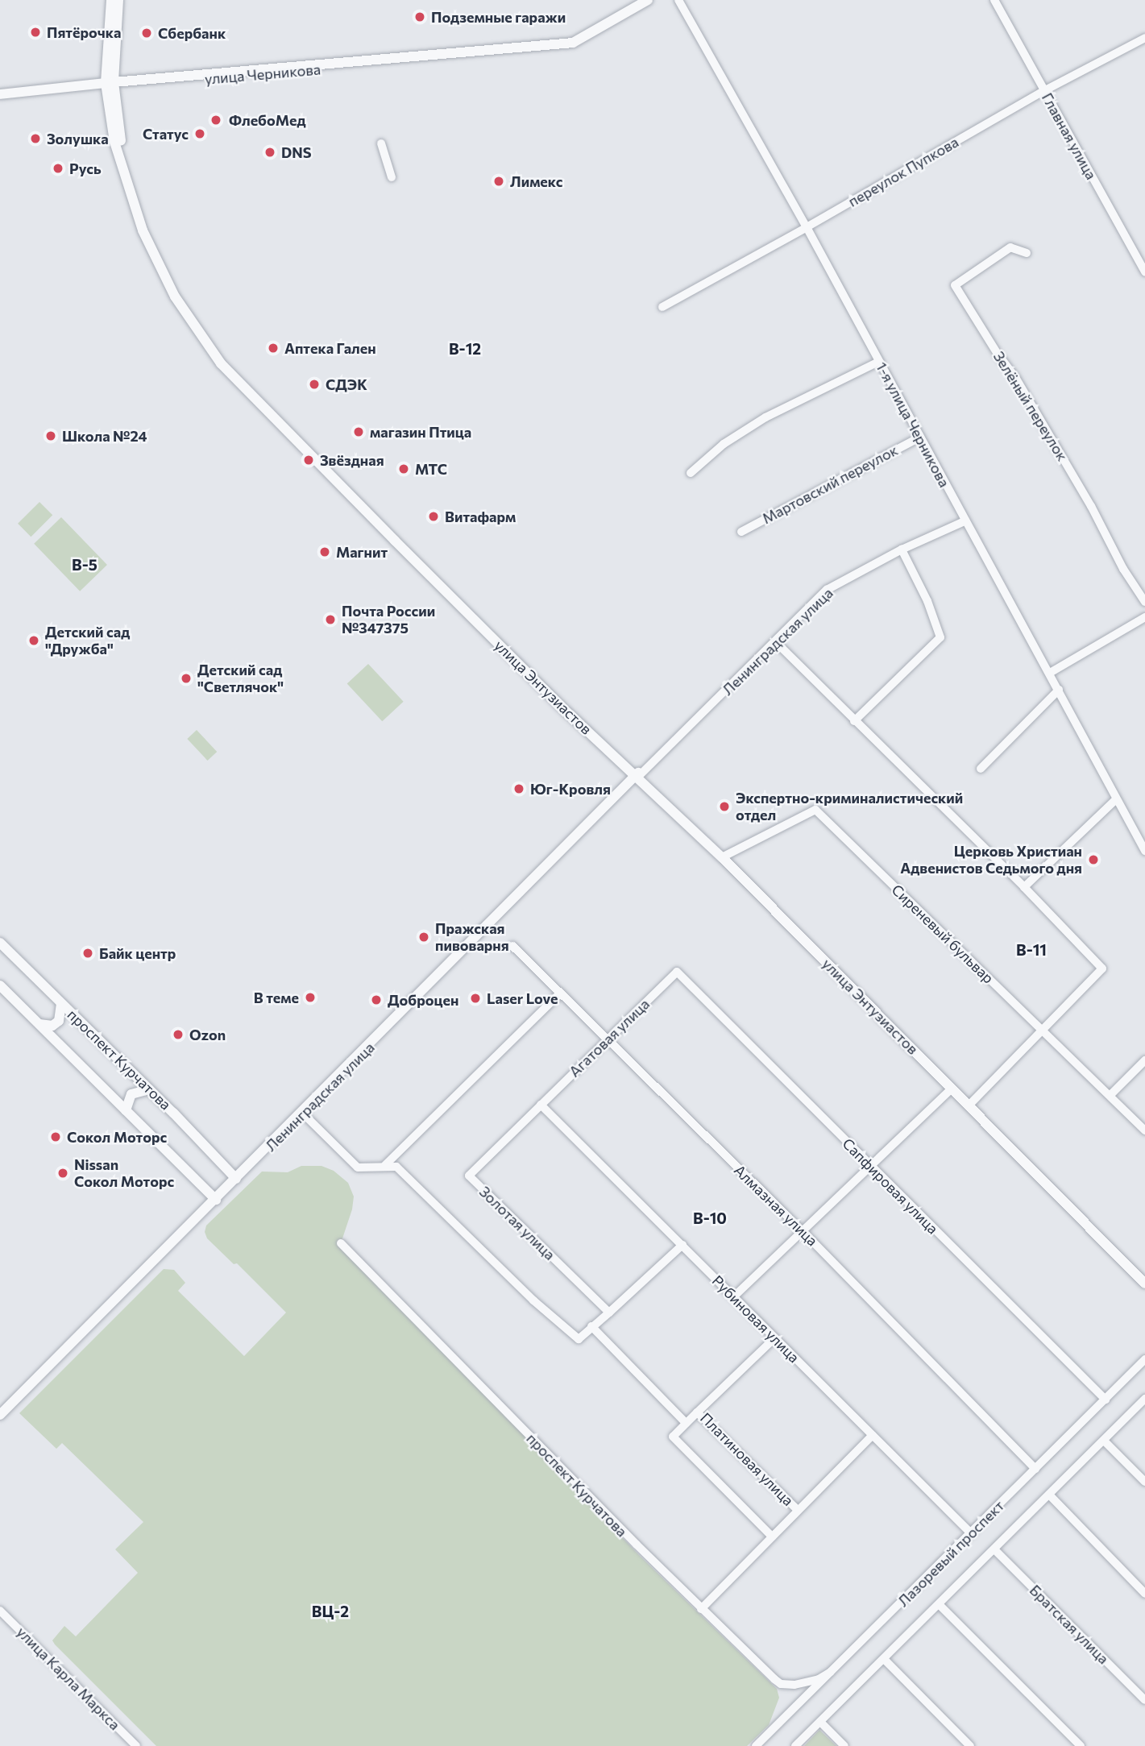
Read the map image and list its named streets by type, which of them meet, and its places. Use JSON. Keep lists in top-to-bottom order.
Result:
{
  "streets": {
    "street": [
      "улица Черникова",
      "Главная улица",
      "переулок Пупкова",
      "Зелёный переулок",
      "1-я улица Черникова",
      "Мартовский переулок",
      "Ленинградская улица",
      "улица Энтузиастов",
      "Сиреневый бульвар",
      "Агатовая улица",
      "проспект Курчатова",
      "Сапфировая улица",
      "Алмазная улица",
      "Золотая улица",
      "Рубиновая улица",
      "Платиновая улица",
      "Лазоревый проспект",
      "Братская улица",
      "улица Карла Маркса"
    ]
  },
  "crossings": [
    ["улица Черникова", "улица Энтузиастов"],
    ["Главная улица", "переулок Пупкова"],
    ["переулок Пупкова", "1-я улица Черникова"],
    ["1-я улица Черникова", "Мартовский переулок"],
    ["1-я улица Черникова", "Ленинградская улица"],
    ["Ленинградская улица", "улица Энтузиастов"],
    ["Ленинградская улица", "проспект Курчатова"],
    ["улица Энтузиастов", "Сиреневый бульвар"],
    ["Агатовая улица", "Сапфировая улица"],
    ["Агатовая улица", "Алмазная улица"],
    ["Агатовая улица", "Золотая улица"],
    ["Агатовая улица", "Рубиновая улица"],
    ["проспект Курчатова", "Лазоревый проспект"],
    ["Сапфировая улица", "Лазоревый проспект"],
    ["Алмазная улица", "Лазоревый проспект"],
    ["Золотая улица", "Рубиновая улица"],
    ["Рубиновая улица", "Платиновая улица"],
    ["Рубиновая улица", "Лазоревый проспект"],
    ["Лазоревый проспект", "Братская улица"]
  ],
  "districts": [
    "В-12",
    "В-5",
    "В-11",
    "В-10",
    "ВЦ-2"
  ],
  "places": [
    "Подземные гаражи",
    "Пятёрочка",
    "Сбербанк",
    "ФлебоМед",
    "Статус",
    "Золушка",
    "DNS",
    "Русь",
    "Лимекс",
    "Аптека Гален",
    "СДЭК",
    "магазин Птица",
    "Школа №24",
    "Звёздная",
    "МТС",
    "Витафарм",
    "Магнит",
    "Почта России №347375",
    "Детский сад \"Дружба\"",
    "Детский сад \"Светлячок\"",
    "Юг-Кровля",
    "Экспертно-криминалистический отдел",
    "Церковь Христиан Адвенистов Седьмого дня",
    "Пражская пивоварня",
    "Байк центр",
    "В теме",
    "Laser Love",
    "Доброцен",
    "Ozon",
    "Сокол Моторс",
    "Nissan Сокол Моторс"
  ]
}
